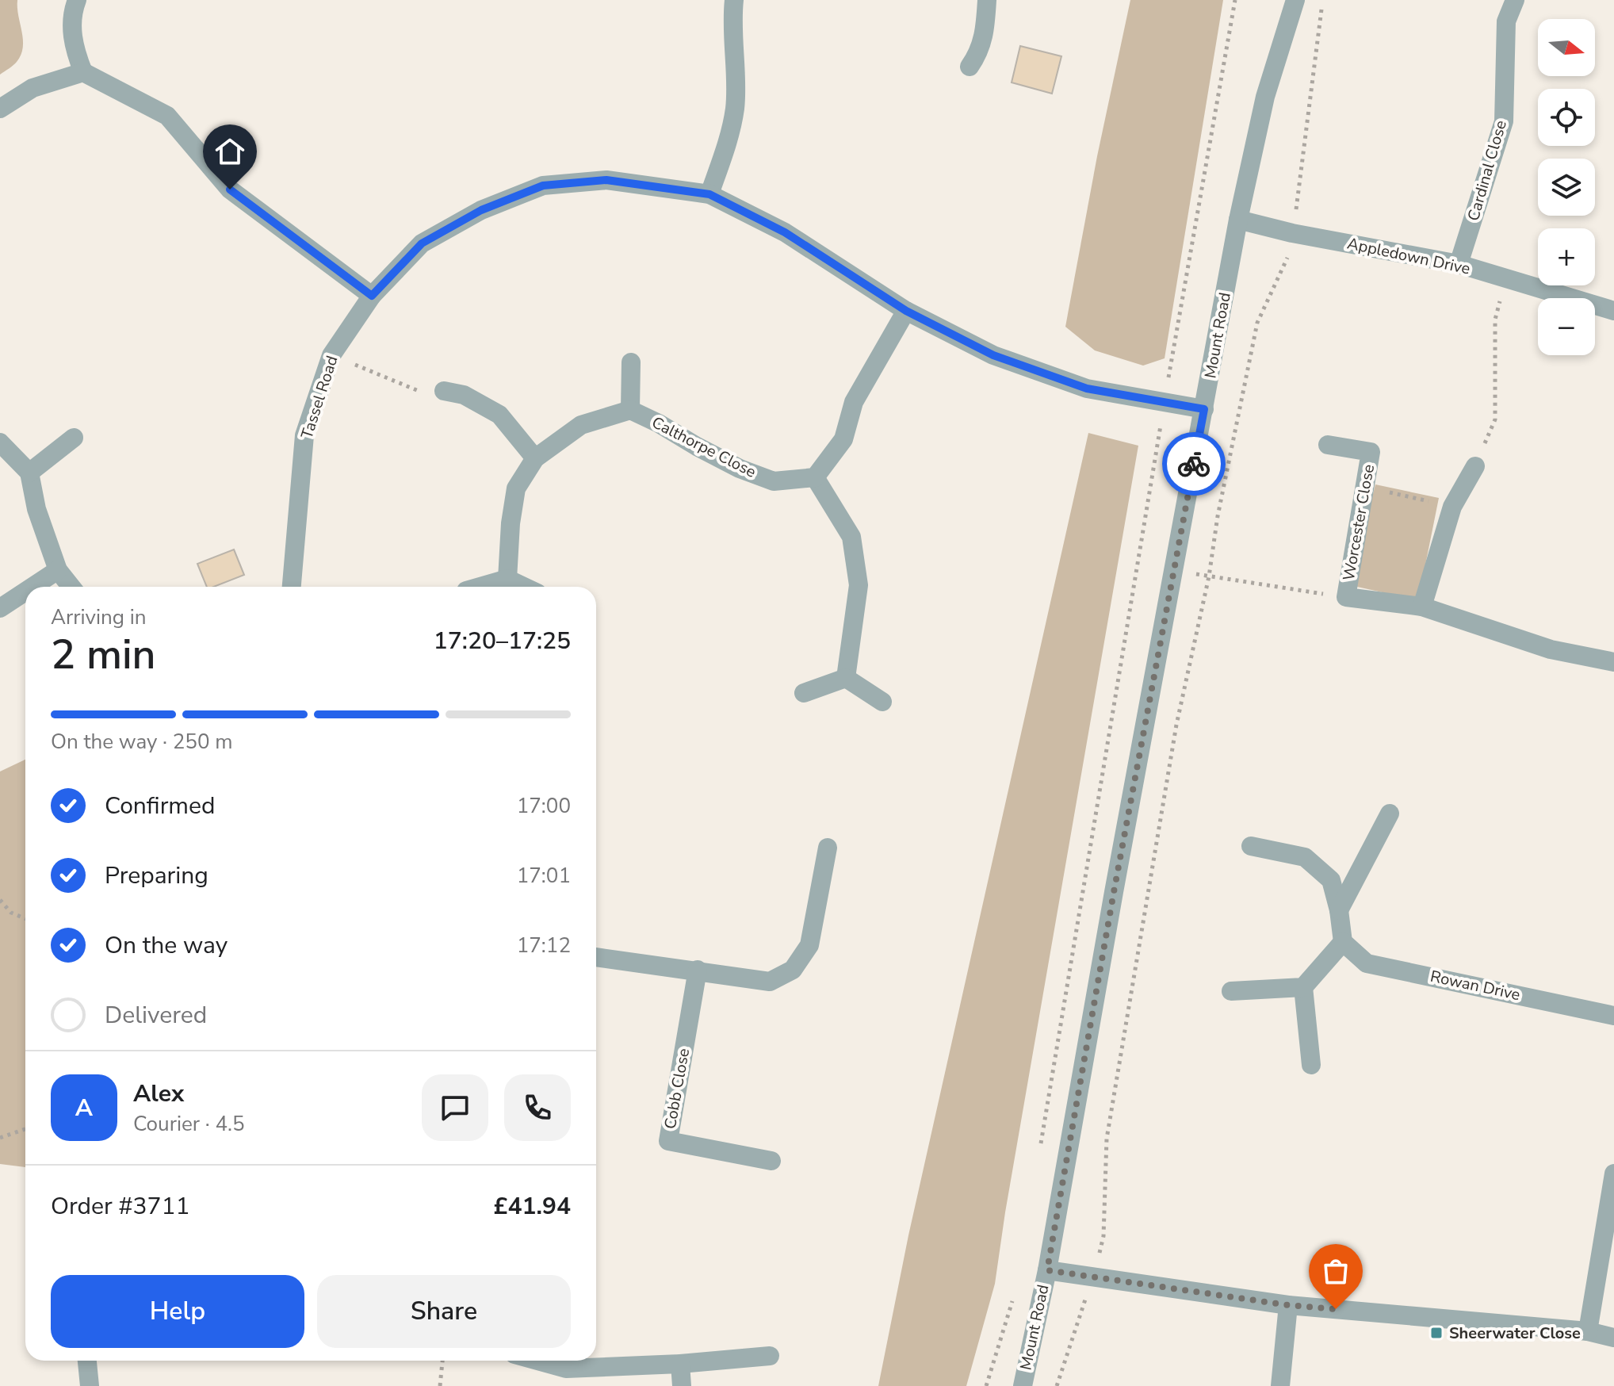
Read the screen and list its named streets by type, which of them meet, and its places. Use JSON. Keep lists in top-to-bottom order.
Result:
{
  "streets": {
    "street": [
      "Cardinal Close",
      "Appledown Drive",
      "Mount Road",
      "Tassel Road",
      "Calthorpe Close",
      "Worcester Close",
      "Rowan Drive",
      "Cobb Close"
    ]
  },
  "crossings": [
    ["Cardinal Close", "Appledown Drive"],
    ["Appledown Drive", "Mount Road"],
    ["Mount Road", "Tassel Road"]
  ],
  "places": {
    "transit": ["Sheerwater Close"]
  },
  "north": "right",
  "page": {
    "map_buttons": ["+", "−"],
    "heading": ["2 min", "Arriving in", "17:20–17:25"],
    "panel": [
      "Alex",
      "Courier · 4.5",
      "Order #3711",
      "£41.94"
    ],
    "bar": "On the way · 250 m",
    "list": [
      ["Confirmed", "17:00"],
      ["Preparing", "17:01"],
      ["On the way", "17:12"],
      "Delivered"
    ],
    "round": "A",
    "buttons": ["Help", "Share"]
  }
}
